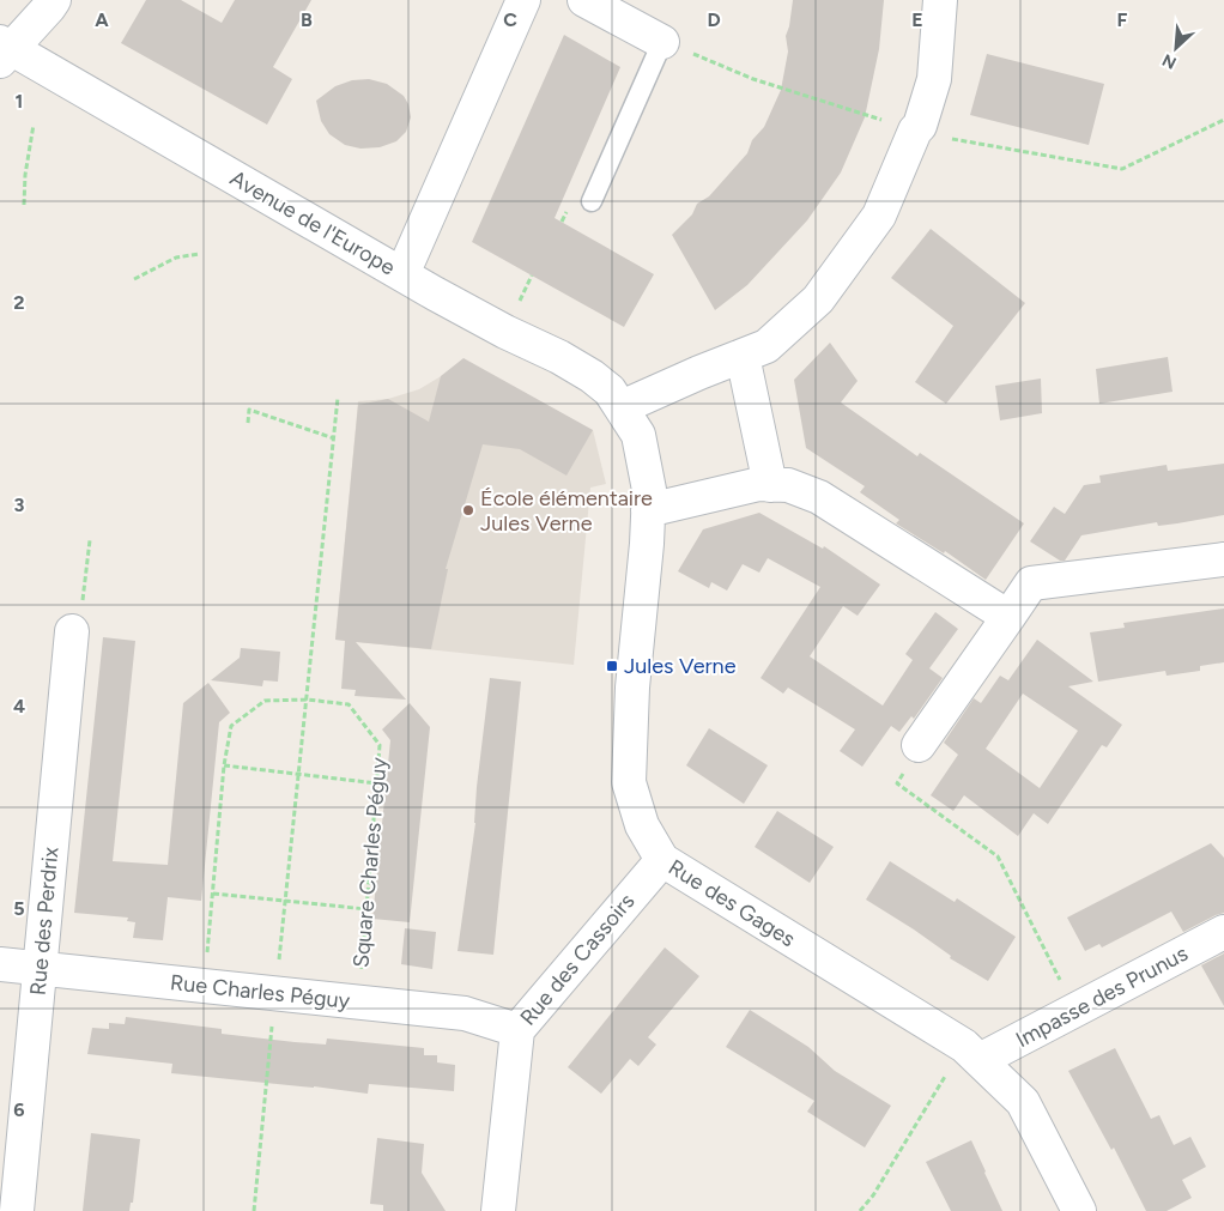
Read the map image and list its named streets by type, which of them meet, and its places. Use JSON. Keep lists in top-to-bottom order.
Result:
{
  "streets": {
    "street": [
      "Avenue de l'Europe",
      "Rue des Gages",
      "Rue des Perdrix",
      "Rue des Cassoirs",
      "Rue Charles Péguy",
      "Impasse des Prunus"
    ],
    "path": ["Square Charles Péguy"]
  },
  "crossings": [
    ["Avenue de l'Europe", "Rue des Gages"],
    ["Square Charles Péguy", "Rue Charles Péguy"],
    ["Rue des Gages", "Rue des Cassoirs"],
    ["Rue des Gages", "Impasse des Prunus"],
    ["Rue des Perdrix", "Rue Charles Péguy"],
    ["Rue des Cassoirs", "Rue Charles Péguy"]
  ],
  "places": {
    "other": ["École élémentaire Jules Verne"],
    "transit": ["Jules Verne"]
  },
  "north": "bottom left",
  "grid": {
    "columns": [
      "A",
      "B",
      "C",
      "D",
      "E",
      "F"
    ],
    "rows": [
      "1",
      "2",
      "3",
      "4",
      "5",
      "6"
    ]
  }
}
